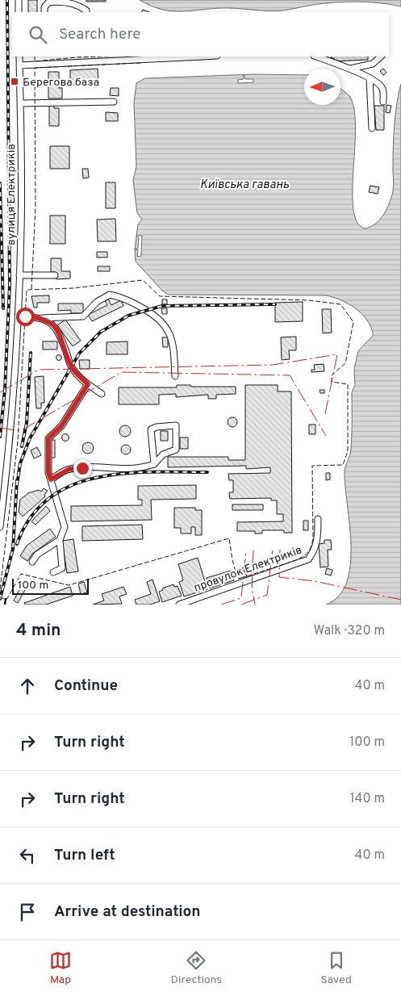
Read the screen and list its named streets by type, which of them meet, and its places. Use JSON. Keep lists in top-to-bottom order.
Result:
{
  "streets": {
    "street": ["вулиця Електриків", "провулок Електриків"]
  },
  "water": ["Київська гавань"],
  "places": {
    "transit": ["Берегова база"]
  },
  "scale_bar": "100 m",
  "north": "left",
  "page": {
    "search": "Search here",
    "scale": "100 m",
    "heading": ["4 min", "Walk · 320 m"],
    "list": [
      ["Continue", "40 m"],
      ["Turn right", "100 m"],
      ["Turn right", "140 m"],
      ["Turn left", "40 m"],
      "Arrive at destination"
    ],
    "nav": ["Map", "Directions", "Saved"]
  }
}
